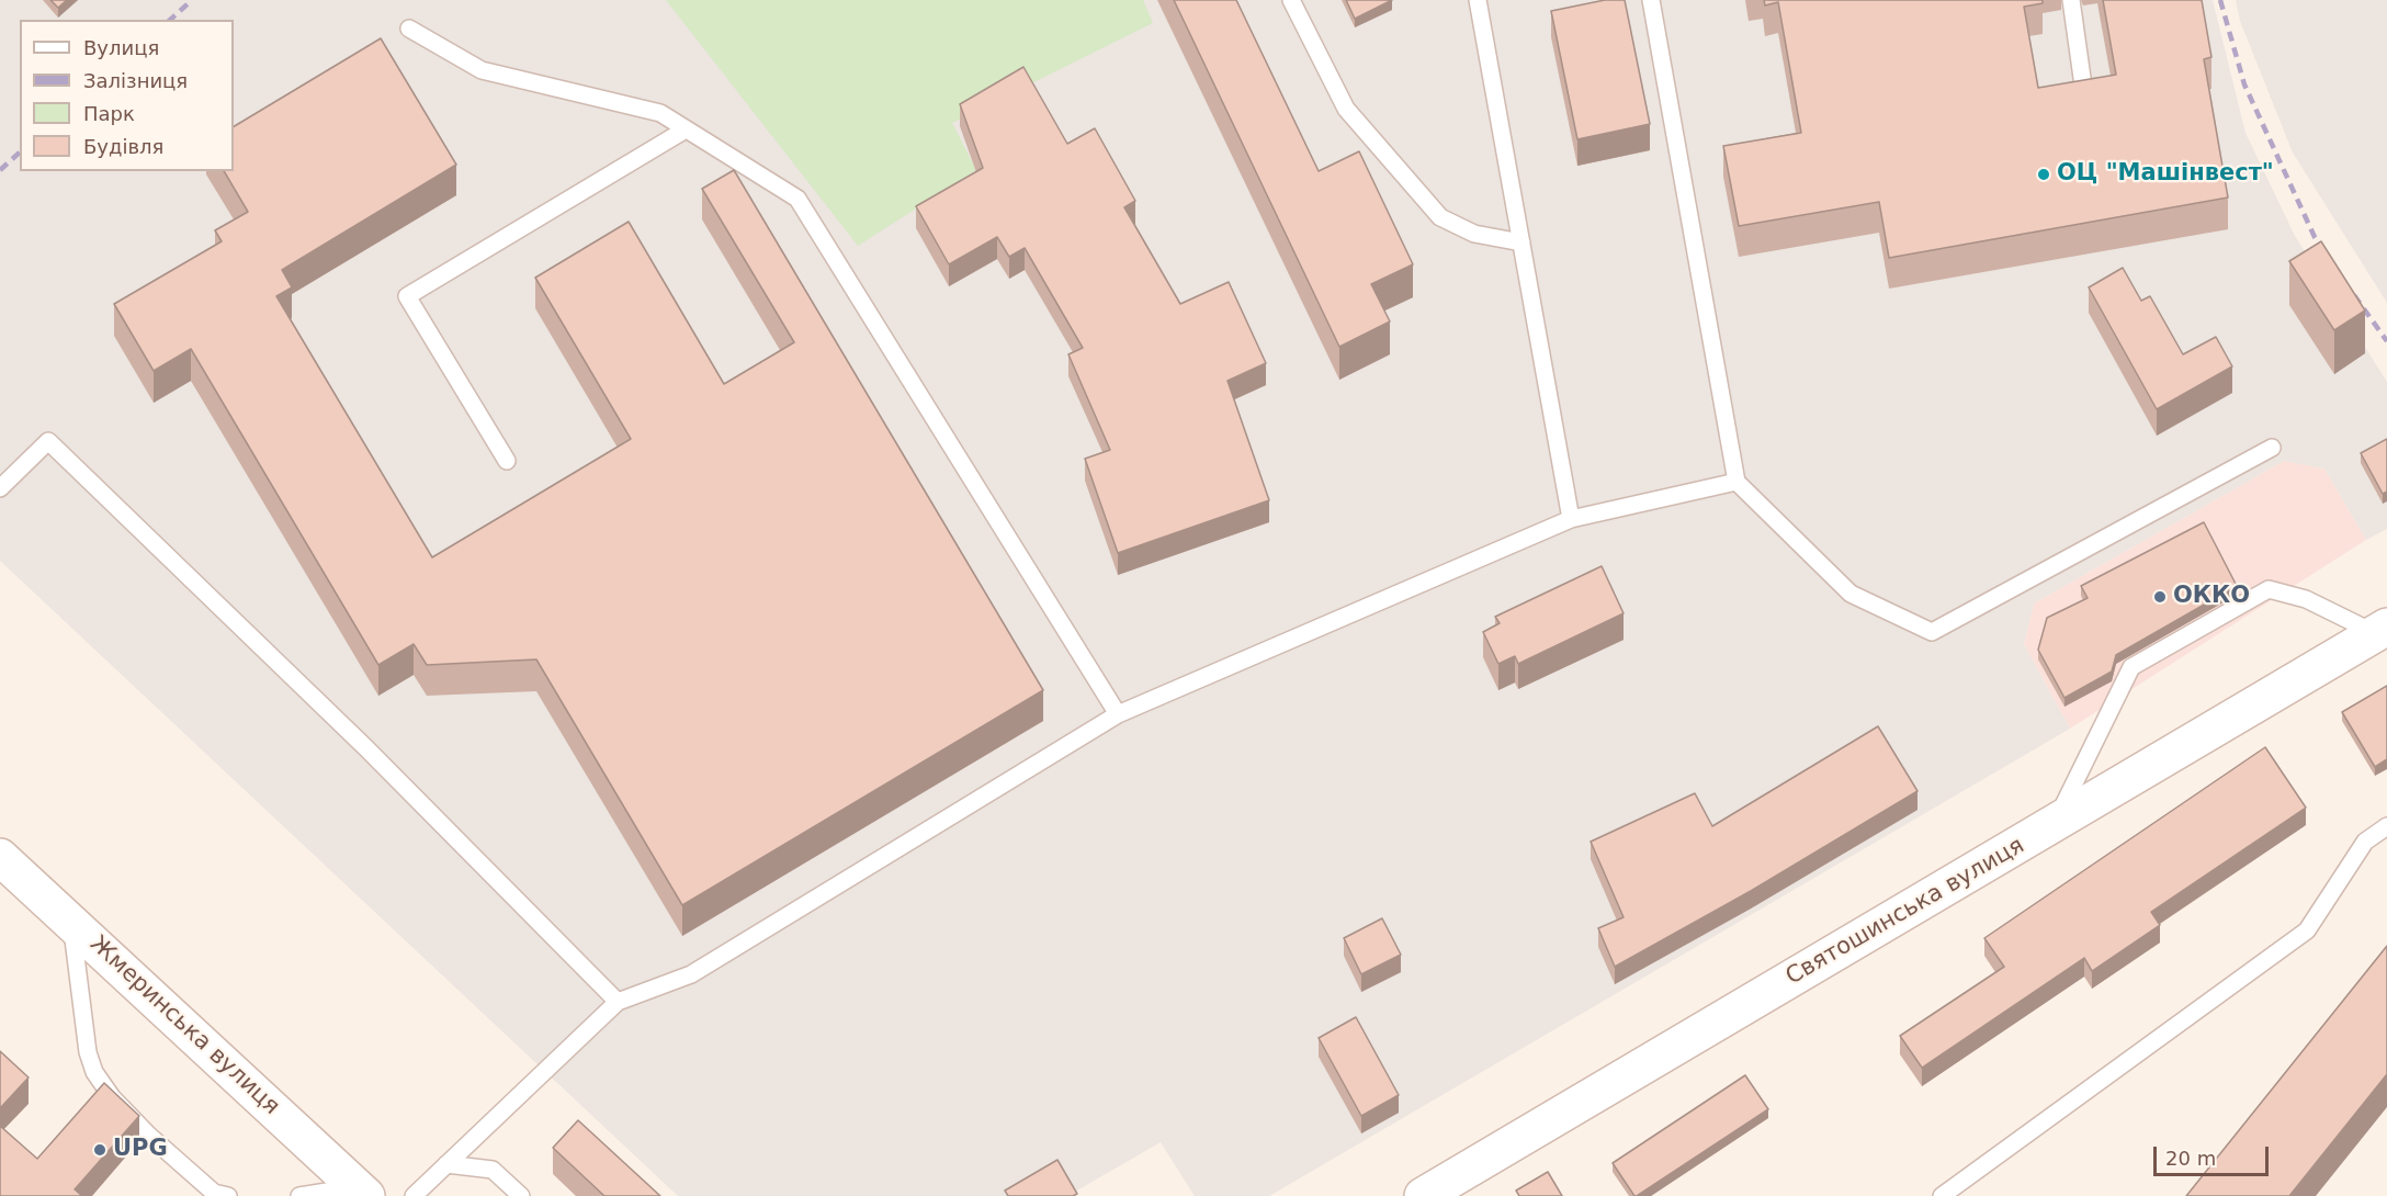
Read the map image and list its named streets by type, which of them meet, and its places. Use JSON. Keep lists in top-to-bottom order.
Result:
{
  "streets": {
    "main road": ["Святошинська вулиця", "Жмеринська вулиця"]
  },
  "places": ["ОЦ \"Машінвест\"", "ОККО", "UPG"],
  "legend": [
    "Вулиця",
    "Залізниця",
    "Парк",
    "Будівля"
  ],
  "scale_bar": "20 m"
}
